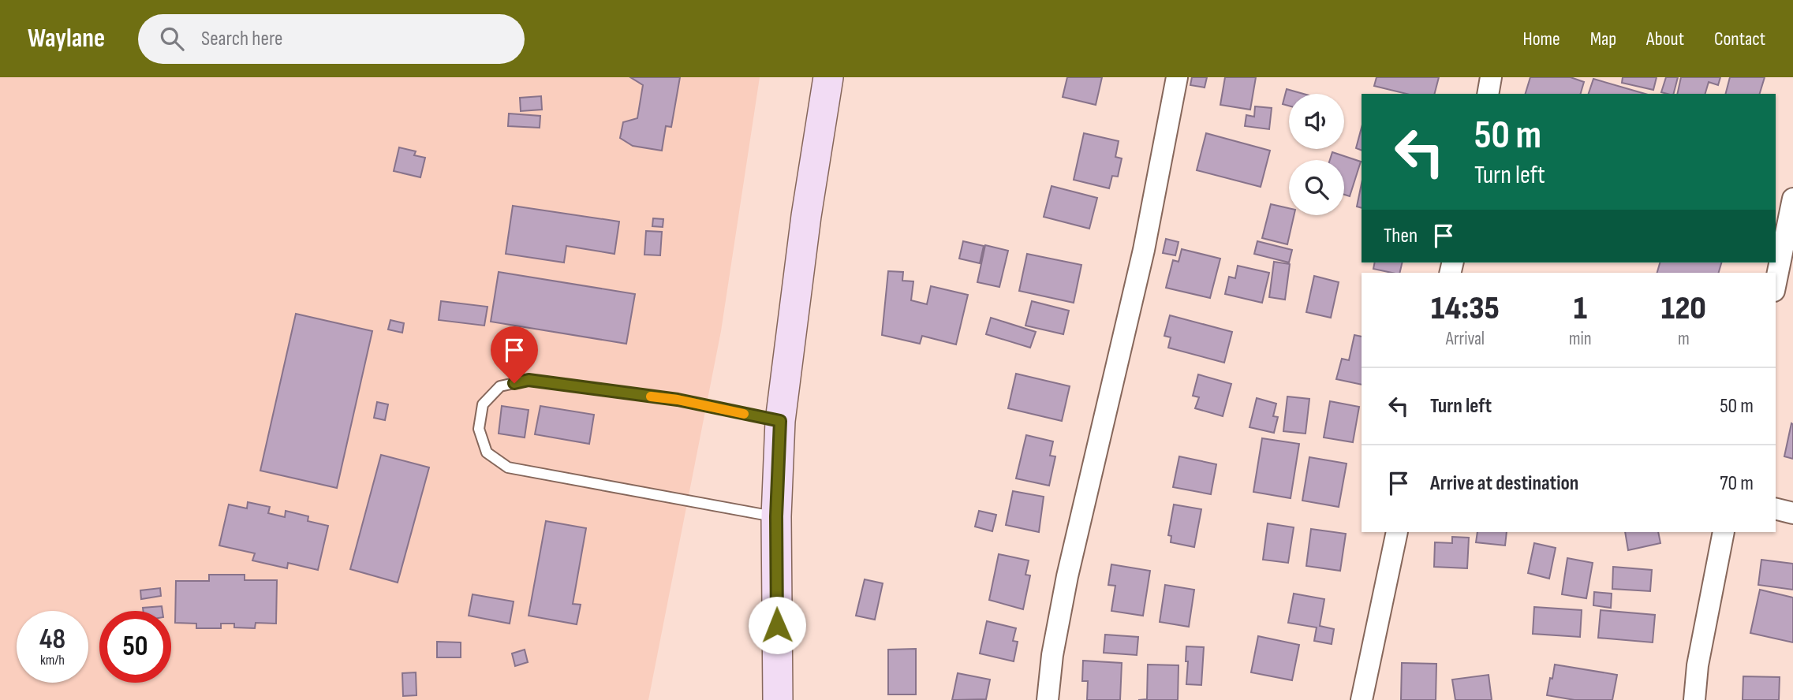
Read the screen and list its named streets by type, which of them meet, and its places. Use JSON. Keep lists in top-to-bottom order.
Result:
{
  "page": {
    "header": "Waylane",
    "search": "Search here",
    "nav": [
      "Home",
      "Map",
      "About",
      "Contact"
    ],
    "turn": ["50 m", "Turn left"],
    "then": "Then",
    "eta": [
      "14:35",
      "Arrival",
      "1",
      "min",
      "120",
      "m"
    ],
    "list": [
      {
        "name": "Turn left",
        "value": "50 m"
      },
      {
        "name": "Arrive at destination",
        "value": "70 m"
      }
    ],
    "speed": "48 km/h",
    "limit": "50"
  }
}
